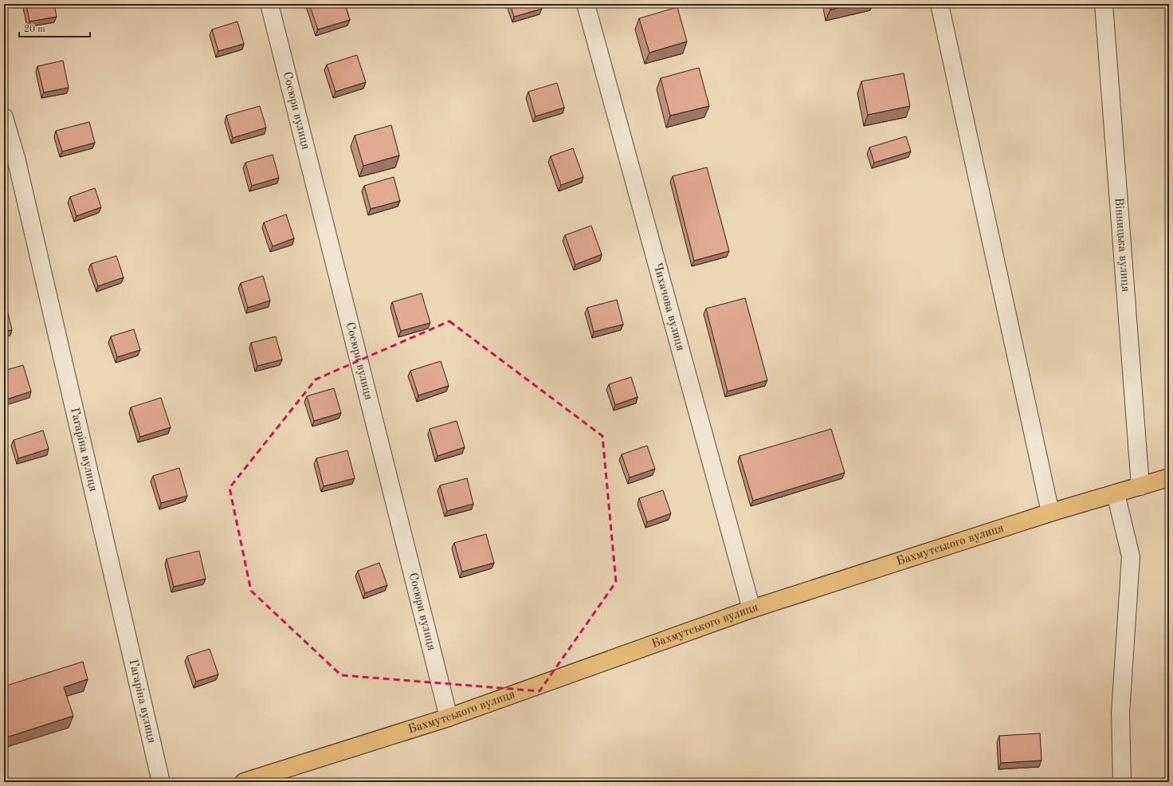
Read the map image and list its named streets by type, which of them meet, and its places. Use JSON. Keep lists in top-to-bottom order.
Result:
{
  "streets": {
    "main road": ["Бахмутського вулиця"],
    "street": [
      "Сосюри вулиця",
      "Вінницька вулиця",
      "Чихачова вулиця",
      "Гагаріна вулиця"
    ]
  },
  "crossings": [
    ["Сосюри вулиця", "Бахмутського вулиця"],
    ["Вінницька вулиця", "Бахмутського вулиця"],
    ["Чихачова вулиця", "Бахмутського вулиця"]
  ],
  "scale_bar": "20 m"
}
